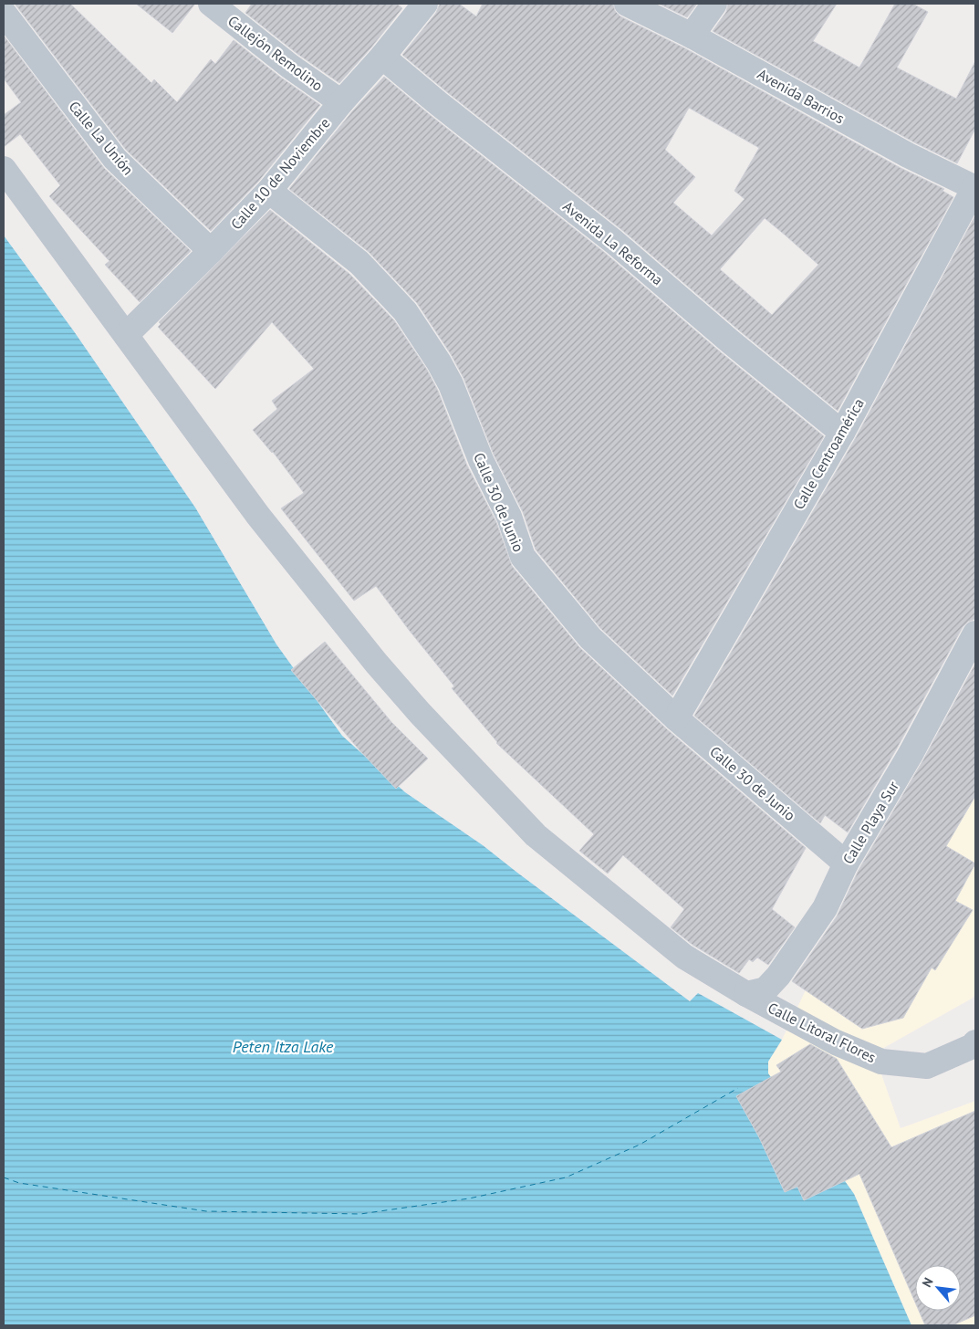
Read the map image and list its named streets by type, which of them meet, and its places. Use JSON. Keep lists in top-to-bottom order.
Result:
{
  "streets": {
    "street": [
      "Callejón Remolino",
      "Avenida Barrios",
      "Calle La Unión",
      "Calle 10 de Noviembre",
      "Avenida La Reforma",
      "Calle Centroamérica",
      "Calle 30 de Junio",
      "Calle Playa Sur",
      "Calle Litoral Flores"
    ]
  },
  "crossings": [
    ["Callejón Remolino", "Calle 10 de Noviembre"],
    ["Avenida Barrios", "Calle Centroamérica"],
    ["Calle La Unión", "Calle 10 de Noviembre"],
    ["Calle 10 de Noviembre", "Avenida La Reforma"],
    ["Calle 10 de Noviembre", "Calle 30 de Junio"],
    ["Calle 10 de Noviembre", "Calle Litoral Flores"],
    ["Avenida La Reforma", "Calle Centroamérica"],
    ["Calle Centroamérica", "Calle 30 de Junio"],
    ["Calle 30 de Junio", "Calle Playa Sur"],
    ["Calle Playa Sur", "Calle Litoral Flores"]
  ],
  "water": ["Peten Itza Lake"],
  "north": "top left"
}
